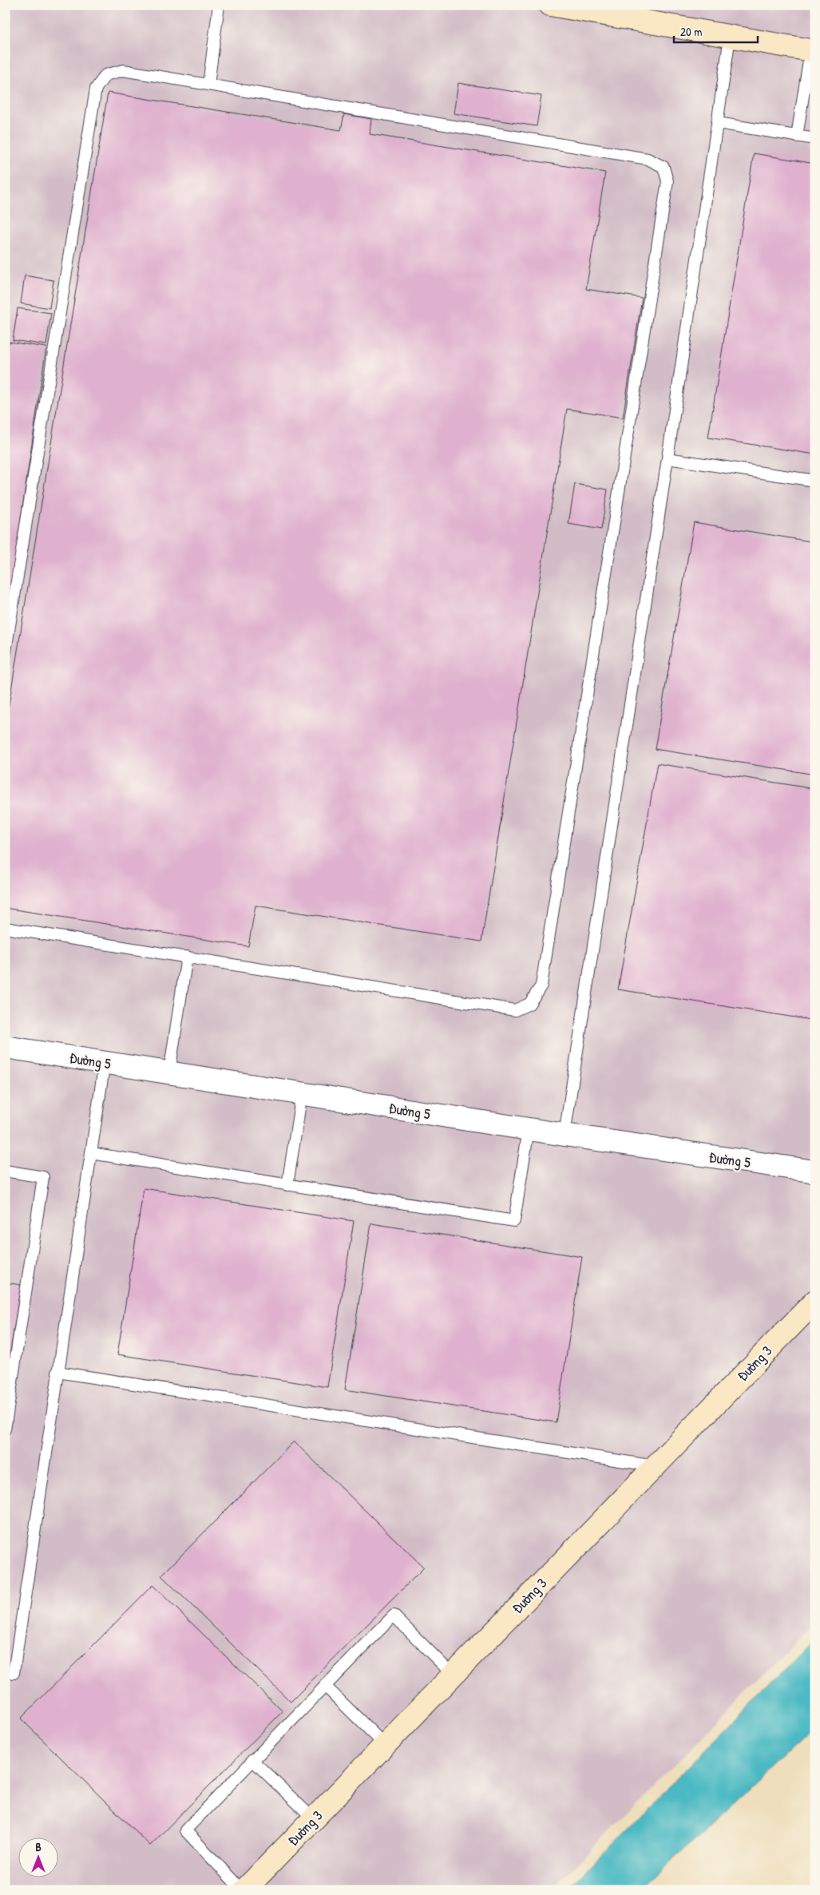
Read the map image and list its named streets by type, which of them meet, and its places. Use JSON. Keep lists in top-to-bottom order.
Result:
{
  "streets": {
    "street": ["Đường 5", "Đường 3"]
  },
  "scale_bar": "20 m",
  "north": "top"
}
